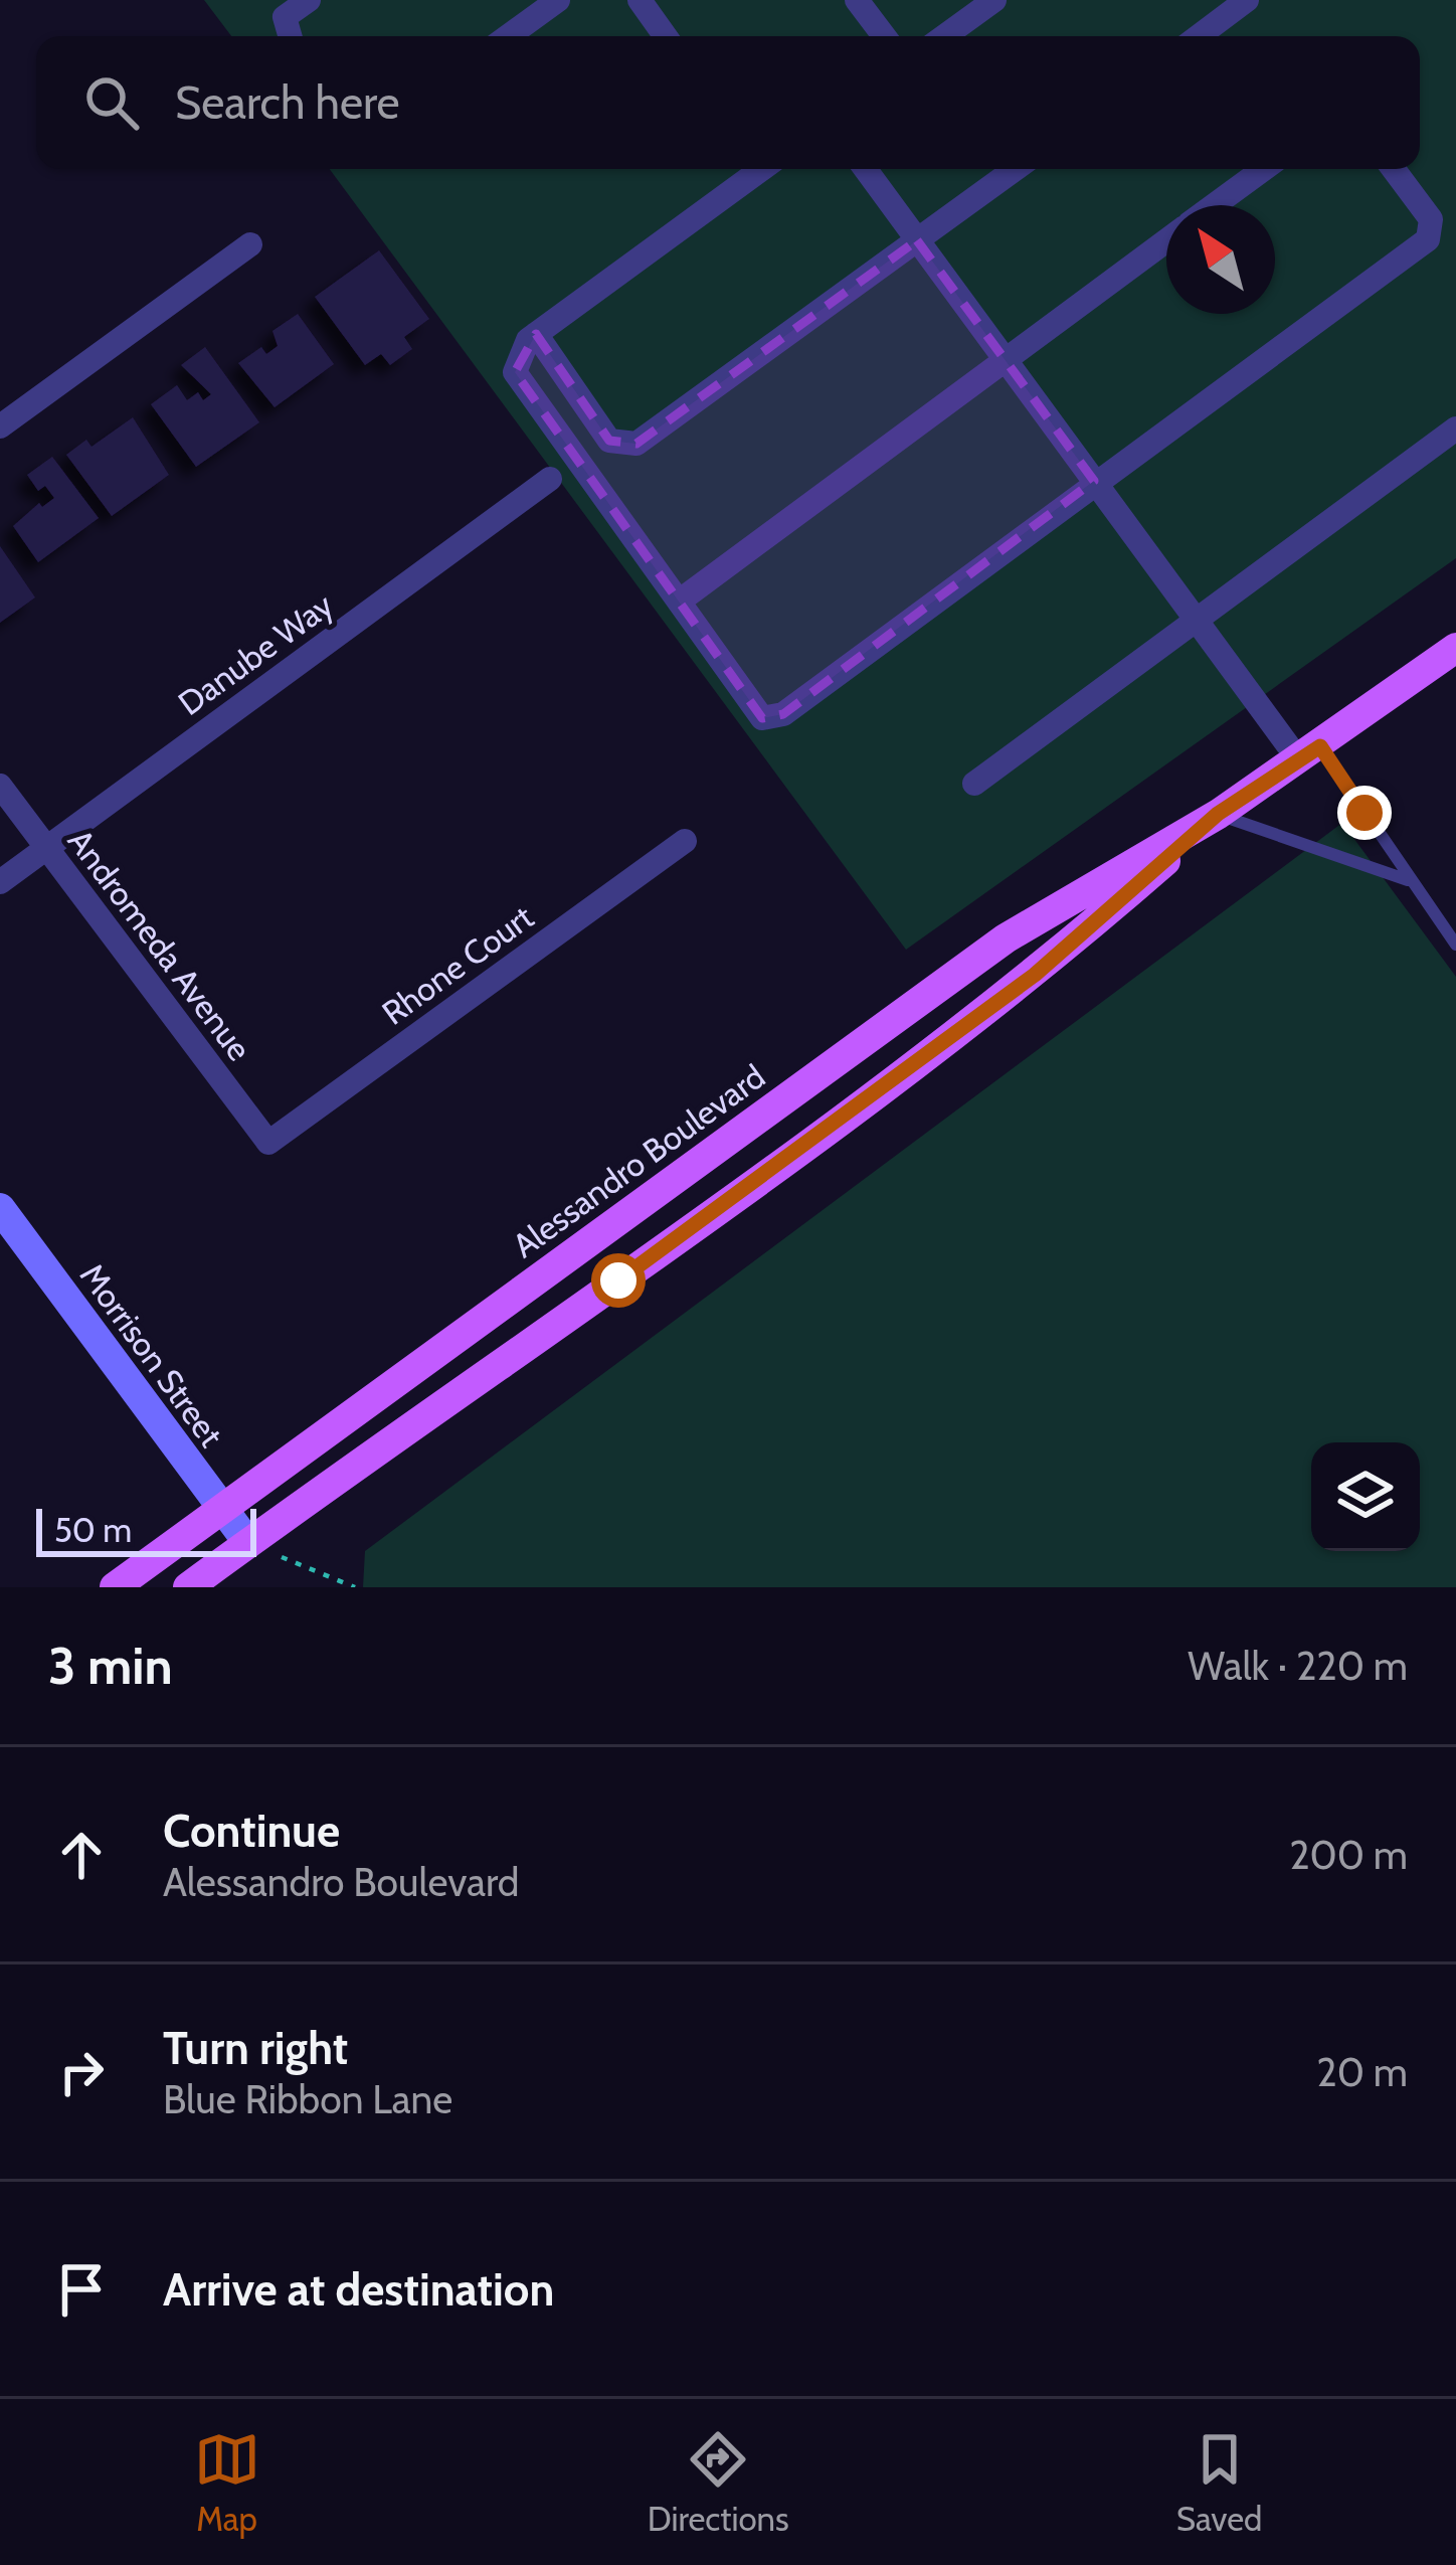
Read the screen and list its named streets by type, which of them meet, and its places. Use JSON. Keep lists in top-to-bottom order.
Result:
{
  "streets": {
    "main road": ["Alessandro Boulevard"],
    "street": [
      "Danube Way",
      "Andromeda Avenue",
      "Rhone Court",
      "Morrison Street"
    ]
  },
  "crossings": [
    ["Danube Way", "Andromeda Avenue"],
    ["Andromeda Avenue", "Rhone Court"],
    ["Alessandro Boulevard", "Morrison Street"]
  ],
  "scale_bar": "50 m",
  "north": "top left",
  "page": {
    "search": "Search here",
    "scale": "50 m",
    "heading": ["3 min", "Walk · 220 m"],
    "list": [
      ["Continue", "Alessandro Boulevard", "200 m"],
      ["Turn right", "Blue Ribbon Lane", "20 m"],
      "Arrive at destination"
    ],
    "nav": ["Map", "Directions", "Saved"]
  }
}
